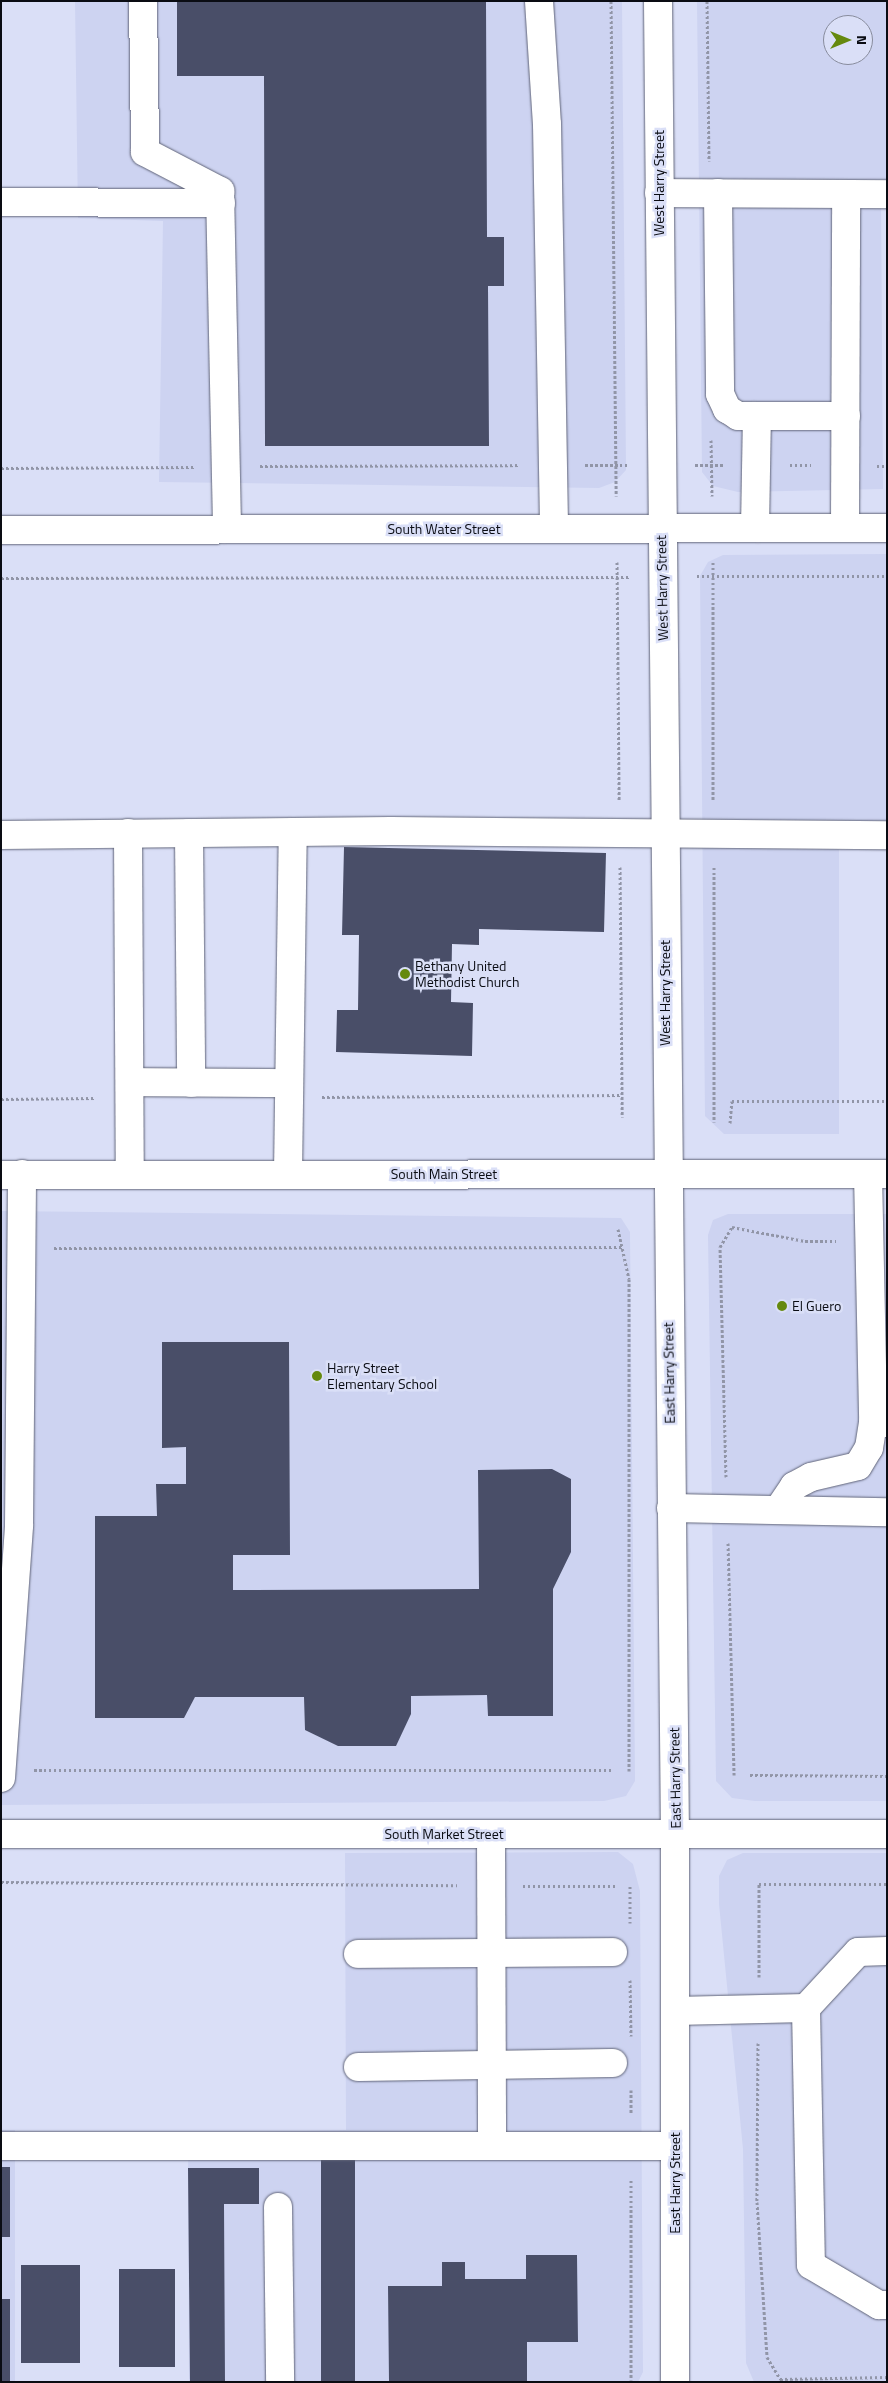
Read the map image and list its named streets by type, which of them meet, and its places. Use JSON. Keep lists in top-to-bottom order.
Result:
{
  "streets": {
    "street": [
      "West Harry Street",
      "South Water Street",
      "South Main Street",
      "East Harry Street",
      "South Market Street"
    ]
  },
  "crossings": [
    ["West Harry Street", "South Water Street"],
    ["West Harry Street", "South Main Street"],
    ["West Harry Street", "East Harry Street"],
    ["South Main Street", "East Harry Street"],
    ["East Harry Street", "South Market Street"]
  ],
  "places": ["Bethany United Methodist Church", "El Guero", "Harry Street Elementary School"],
  "north": "right"
}
